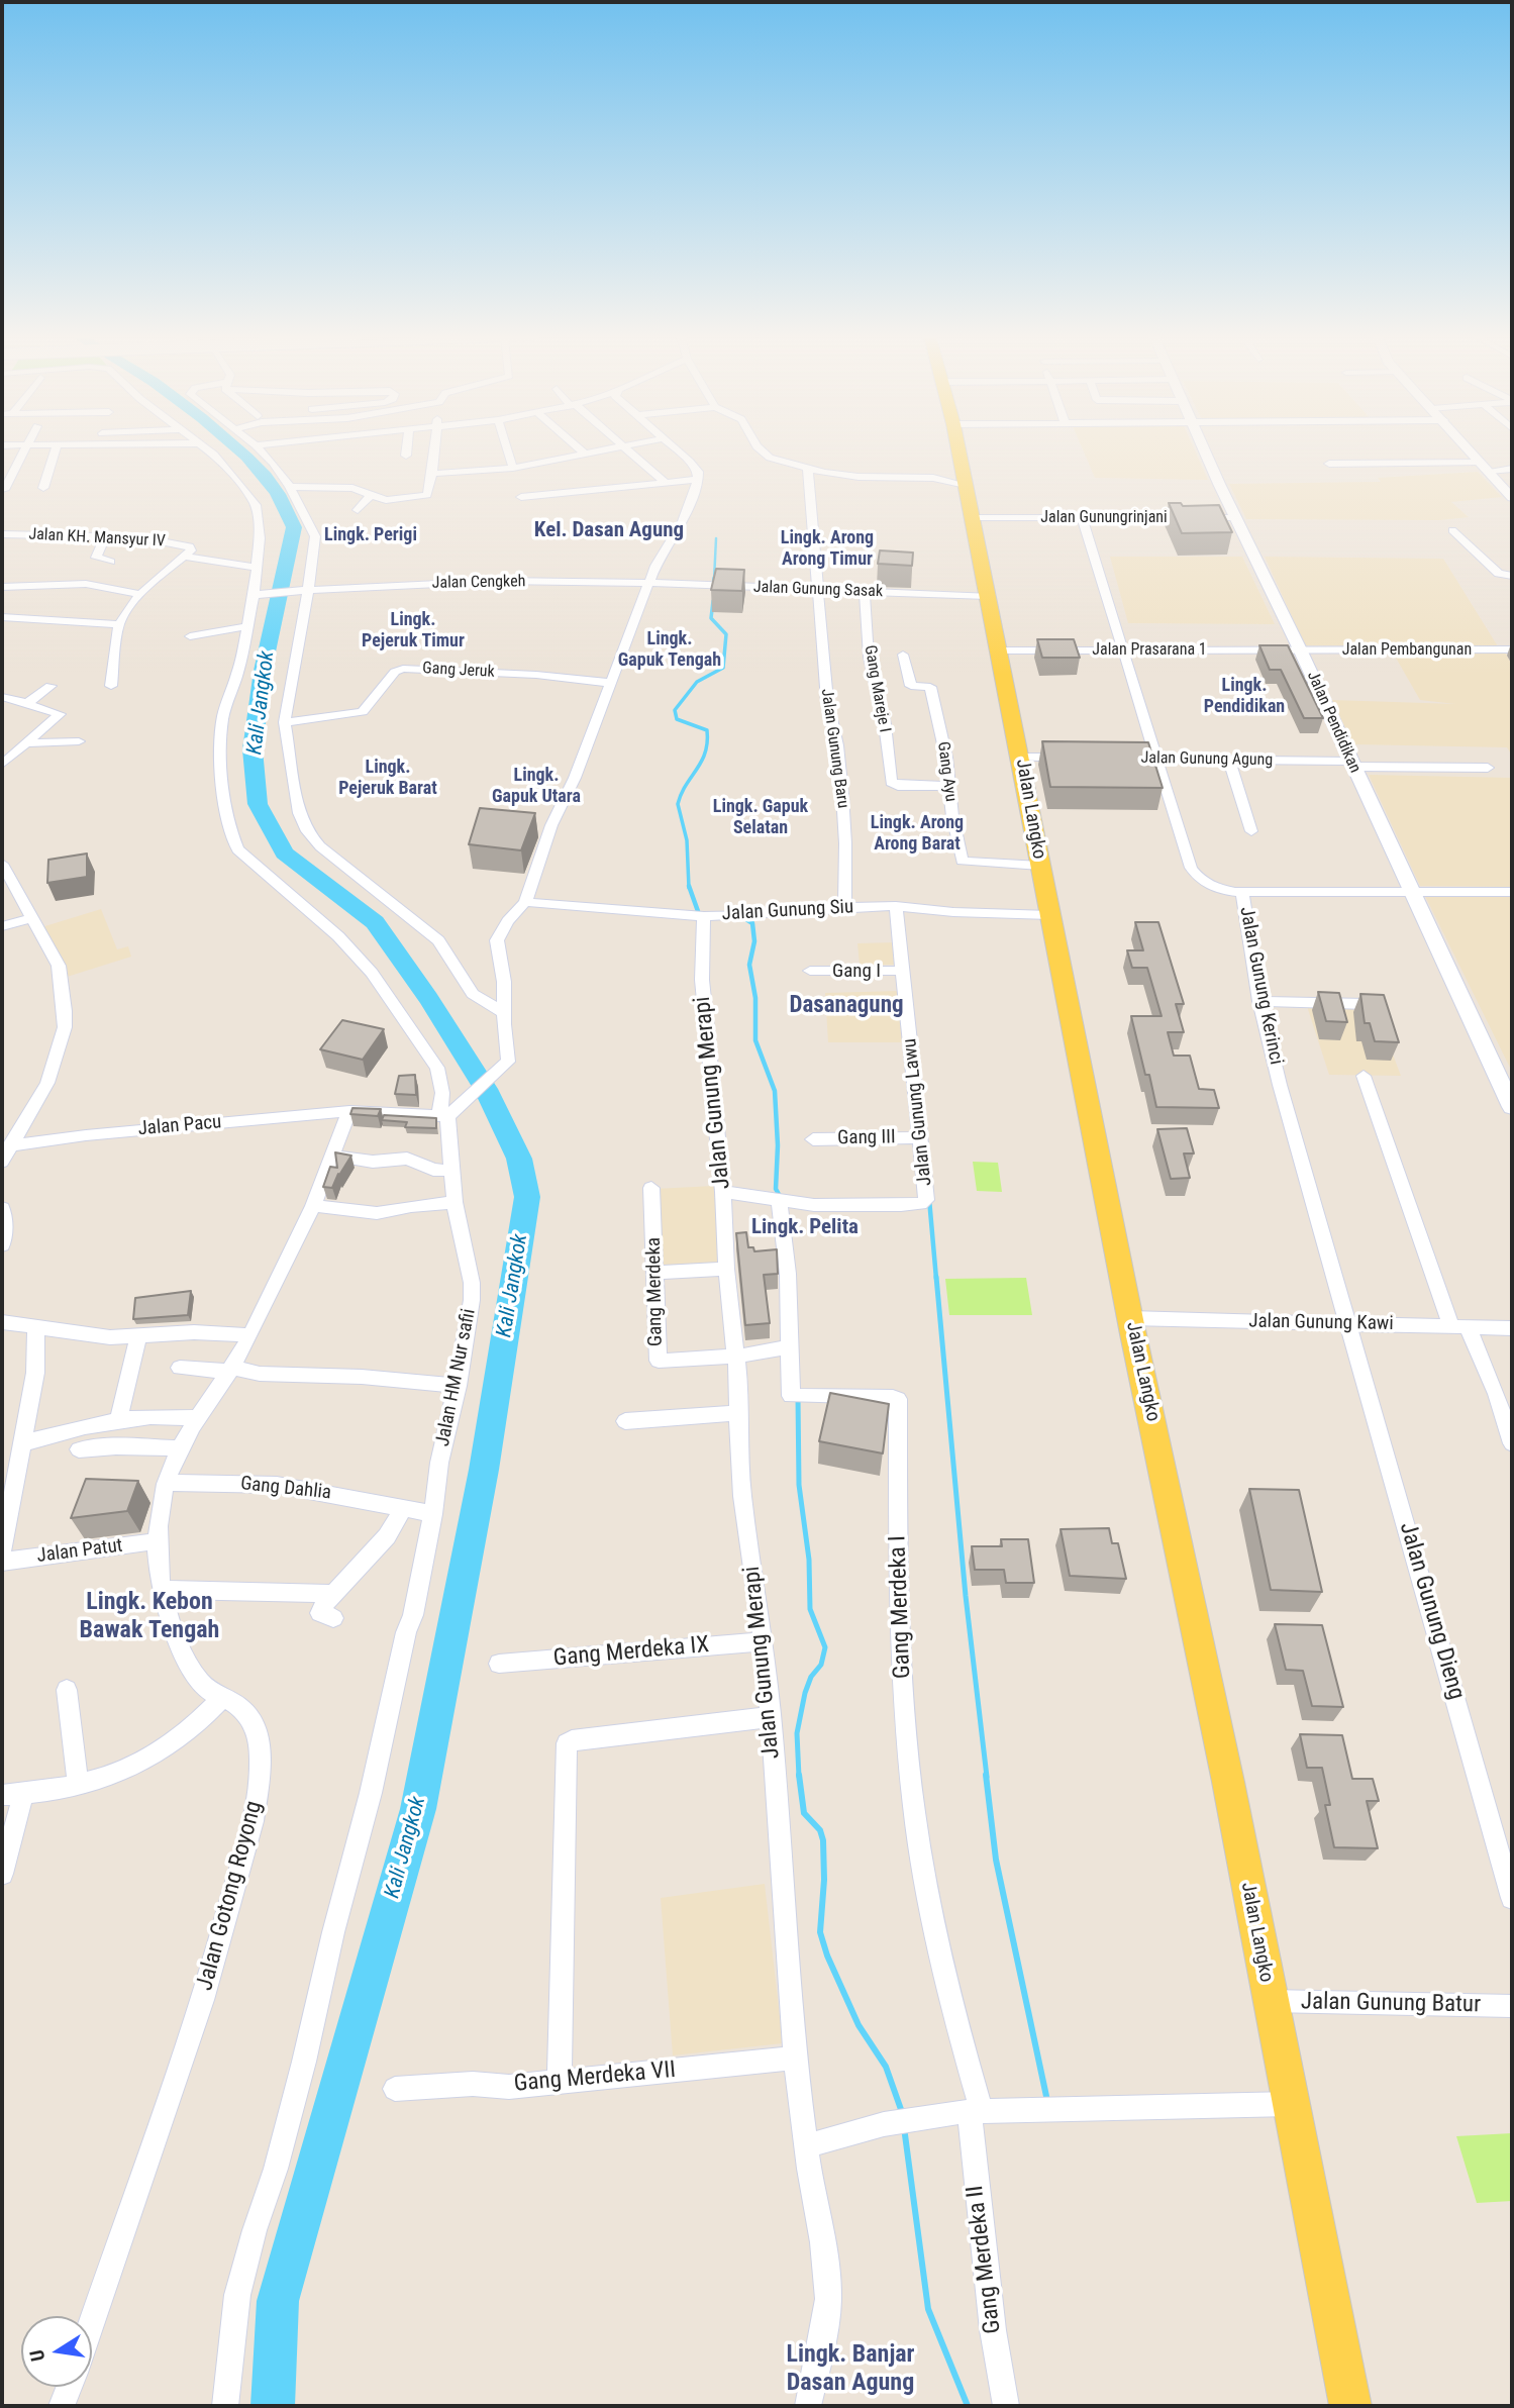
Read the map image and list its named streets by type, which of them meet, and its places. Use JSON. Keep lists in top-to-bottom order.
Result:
{
  "streets": {
    "main road": ["Jalan Pendidikan", "Jalan Langko"],
    "street": [
      "Jalan Gunungrinjani",
      "Jalan KH. Mansyur IV",
      "Jalan Cengkeh",
      "Jalan Gunung Sasak",
      "Jalan Prasarana 1",
      "Jalan Pembangunan",
      "Gang Jeruk",
      "Gang Mareje I",
      "Jalan Gunung Baru",
      "Jalan Gunung Agung",
      "Gang Ayu",
      "Jalan Gunung Siu",
      "Gang I",
      "Jalan Gunung Kerinci",
      "Jalan Gunung Merapi",
      "Jalan Gunung Lawu",
      "Jalan Pacu",
      "Gang III",
      "Gang Merdeka",
      "Jalan Gunung Kawi",
      "Jalan HM Nur safii",
      "Gang Dahlia",
      "Jalan Patut",
      "Gang Merdeka I",
      "Jalan Gunung Dieng",
      "Gang Merdeka IX",
      "Jalan Gotong Royong",
      "Jalan Gunung Batur",
      "Gang Merdeka VII",
      "Gang Merdeka II"
    ]
  },
  "crossings": [
    ["Jalan Gunungrinjani", "Jalan Pendidikan"],
    ["Jalan Gunungrinjani", "Jalan Langko"],
    ["Jalan Gunungrinjani", "Jalan Gunung Kerinci"],
    ["Jalan KH. Mansyur IV", "Jalan HM Nur safii"],
    ["Jalan Cengkeh", "Jalan Gunung Sasak"],
    ["Jalan Cengkeh", "Jalan HM Nur safii"],
    ["Jalan Gunung Sasak", "Gang Mareje I"],
    ["Jalan Gunung Sasak", "Jalan Gunung Baru"],
    ["Jalan Gunung Sasak", "Jalan Langko"],
    ["Jalan Prasarana 1", "Jalan Pembangunan"],
    ["Jalan Prasarana 1", "Jalan Pendidikan"],
    ["Jalan Prasarana 1", "Jalan Langko"],
    ["Jalan Prasarana 1", "Jalan Gunung Kerinci"],
    ["Jalan Pembangunan", "Jalan Pendidikan"],
    ["Gang Mareje I", "Gang Ayu"],
    ["Jalan Pendidikan", "Jalan Gunung Agung"],
    ["Jalan Gunung Baru", "Jalan Gunung Siu"],
    ["Jalan Gunung Agung", "Jalan Gunung Kerinci"],
    ["Gang Ayu", "Jalan Langko"],
    ["Jalan Langko", "Jalan Gunung Siu"],
    ["Jalan Langko", "Jalan Gunung Kawi"],
    ["Jalan Langko", "Jalan Gunung Batur"],
    ["Jalan Gunung Siu", "Jalan Gunung Merapi"],
    ["Jalan Gunung Siu", "Jalan Gunung Lawu"],
    ["Gang I", "Jalan Gunung Lawu"],
    ["Jalan Gunung Kerinci", "Jalan Gunung Kawi"],
    ["Jalan Gunung Kerinci", "Jalan Gunung Dieng"],
    ["Jalan Gunung Merapi", "Jalan Gunung Lawu"],
    ["Jalan Gunung Merapi", "Gang Merdeka"],
    ["Jalan Gunung Merapi", "Gang Merdeka IX"],
    ["Jalan Gunung Merapi", "Gang Merdeka VII"],
    ["Jalan Gunung Lawu", "Gang III"],
    ["Jalan Gunung Lawu", "Gang Merdeka I"],
    ["Jalan Pacu", "Jalan HM Nur safii"],
    ["Jalan Gunung Kawi", "Jalan Gunung Dieng"],
    ["Jalan HM Nur safii", "Gang Dahlia"],
    ["Gang Dahlia", "Jalan Gotong Royong"],
    ["Jalan Patut", "Jalan Gotong Royong"],
    ["Gang Merdeka I", "Gang Merdeka II"]
  ],
  "districts": [
    "Kel. Dasan Agung",
    "Lingk. Perigi",
    "Lingk. Arong Arong Timur",
    "Lingk. Pejeruk Timur",
    "Lingk. Gapuk Tengah",
    "Lingk. Pendidikan",
    "Lingk. Pejeruk Barat",
    "Lingk. Gapuk Utara",
    "Lingk. Gapuk Selatan",
    "Lingk. Arong Arong Barat",
    "Dasanagung",
    "Lingk. Pelita",
    "Lingk. Kebon Bawak Tengah",
    "Lingk. Banjar Dasan Agung"
  ],
  "water": ["Kali Jangkok"],
  "north": "left"
}
